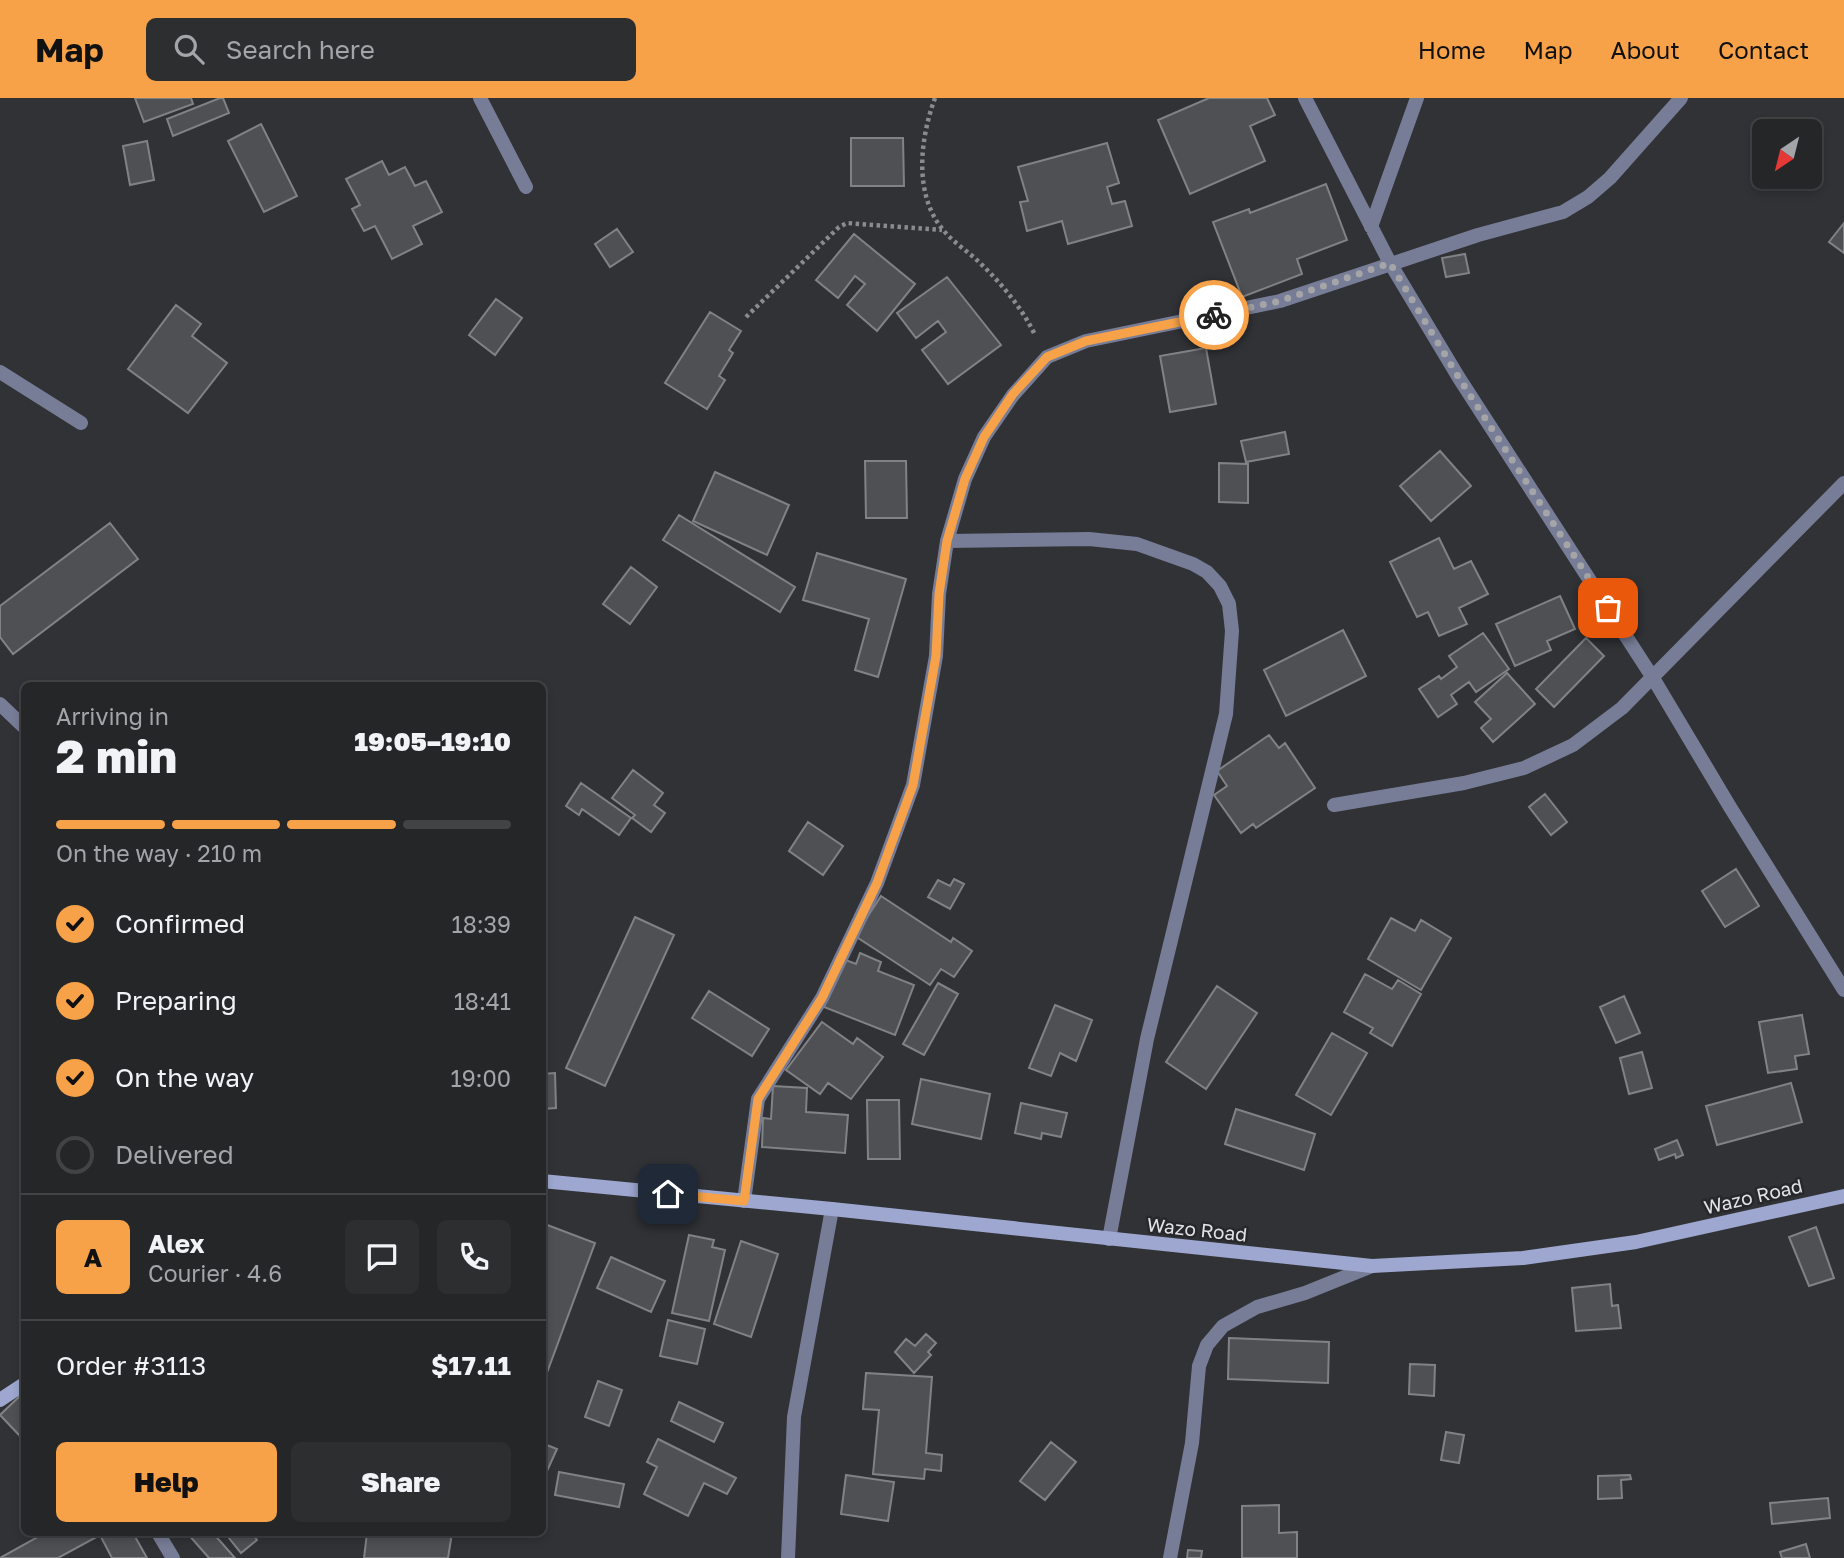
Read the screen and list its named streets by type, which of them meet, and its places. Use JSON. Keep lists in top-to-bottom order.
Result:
{
  "streets": {
    "main road": ["Wazo Road"]
  },
  "north": "bottom left",
  "page": {
    "header": "Map",
    "search": "Search here",
    "nav": [
      "Home",
      "Map",
      "About",
      "Contact"
    ],
    "heading": ["2 min", "Arriving in", "19:05–19:10"],
    "panel": [
      "Alex",
      "Courier · 4.6",
      "Order #3113",
      "$17.11"
    ],
    "bar": "On the way · 210 m",
    "list": [
      ["Confirmed", "18:39"],
      ["Preparing", "18:41"],
      ["On the way", "19:00"],
      "Delivered"
    ],
    "round": "A",
    "buttons": ["Help", "Share"]
  }
}
